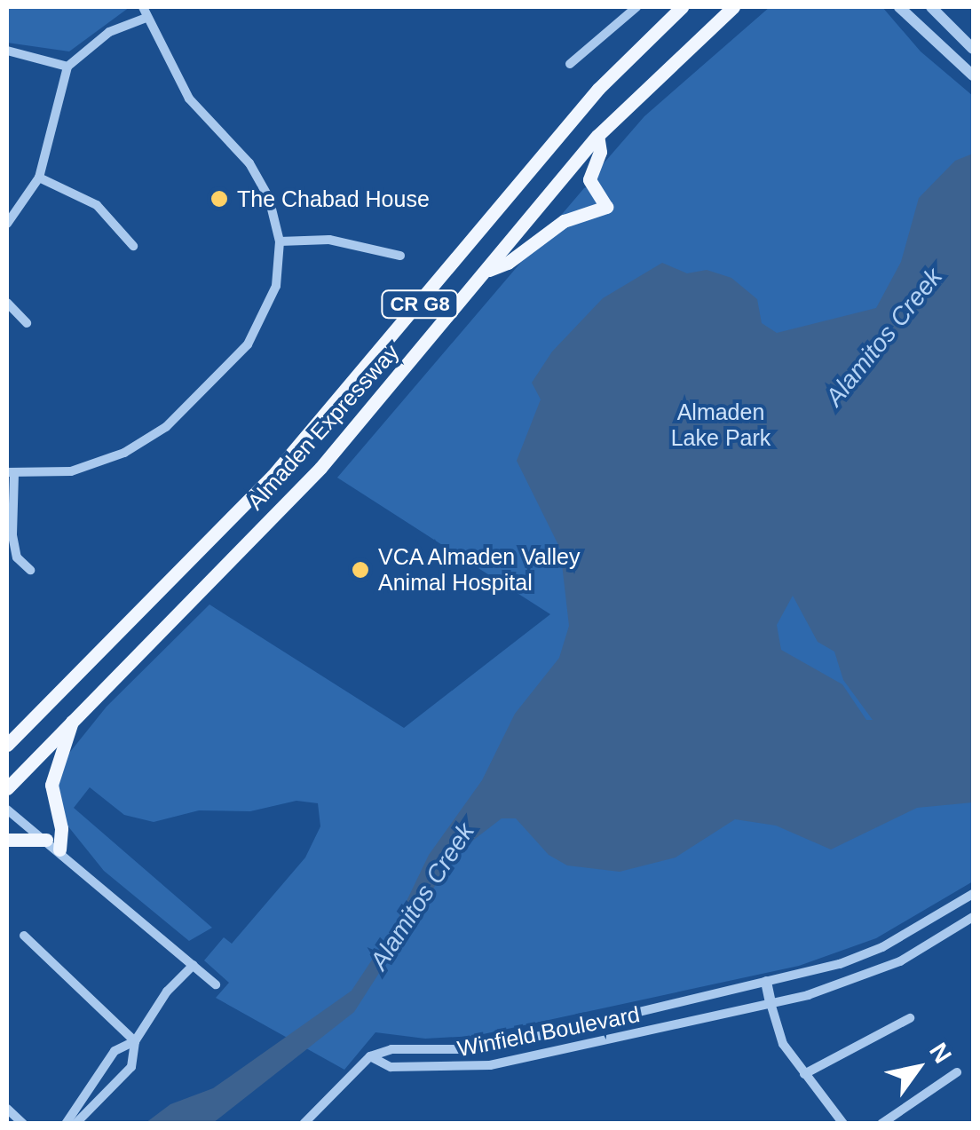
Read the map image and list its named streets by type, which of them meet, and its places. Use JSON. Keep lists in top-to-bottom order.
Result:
{
  "streets": {
    "main road": ["CR G8", "Almaden Expressway"],
    "street": ["Winfield Boulevard"]
  },
  "water": ["Alamitos Creek"],
  "parks": ["Almaden Lake Park"],
  "places": ["The Chabad House", "VCA Almaden Valley Animal Hospital"],
  "north": "top right"
}
